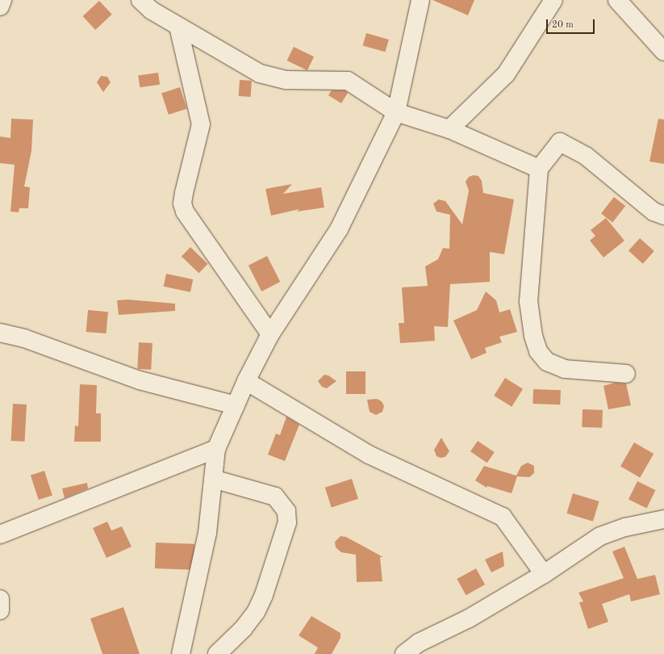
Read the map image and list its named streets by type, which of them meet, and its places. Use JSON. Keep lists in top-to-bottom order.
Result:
{
  "scale_bar": "20 m"
}
